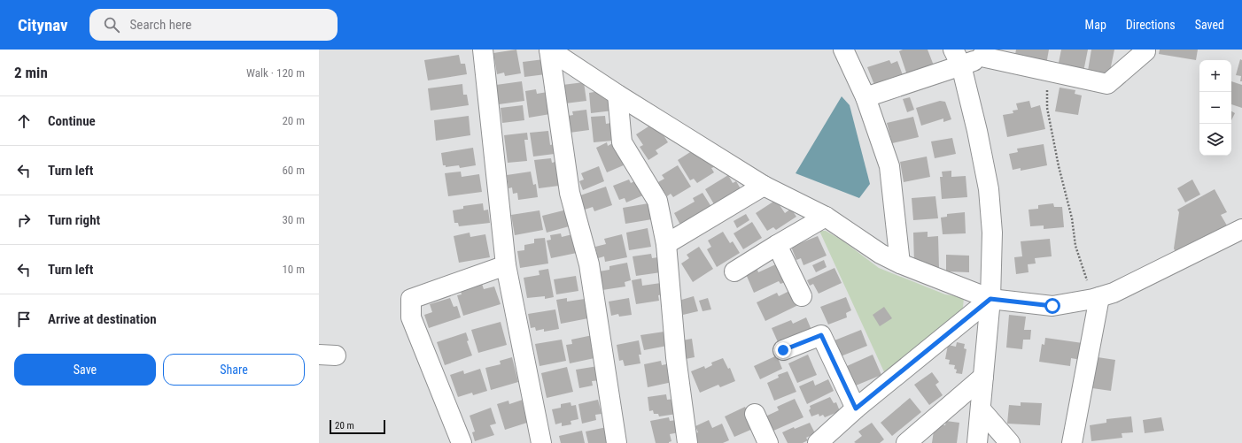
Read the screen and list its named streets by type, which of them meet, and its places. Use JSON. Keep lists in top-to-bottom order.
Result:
{
  "scale_bar": "20 m",
  "page": {
    "header": "Citynav",
    "search": "Search here",
    "nav": ["Map", "Directions", "Saved"],
    "heading": ["2 min", "Walk · 120 m"],
    "map_buttons": ["+", "−"],
    "list": [
      ["Continue", "20 m"],
      ["Turn left", "60 m"],
      ["Turn right", "30 m"],
      ["Turn left", "10 m"],
      "Arrive at destination"
    ],
    "buttons": ["Save", "Share"],
    "scale": "20 m"
  }
}
